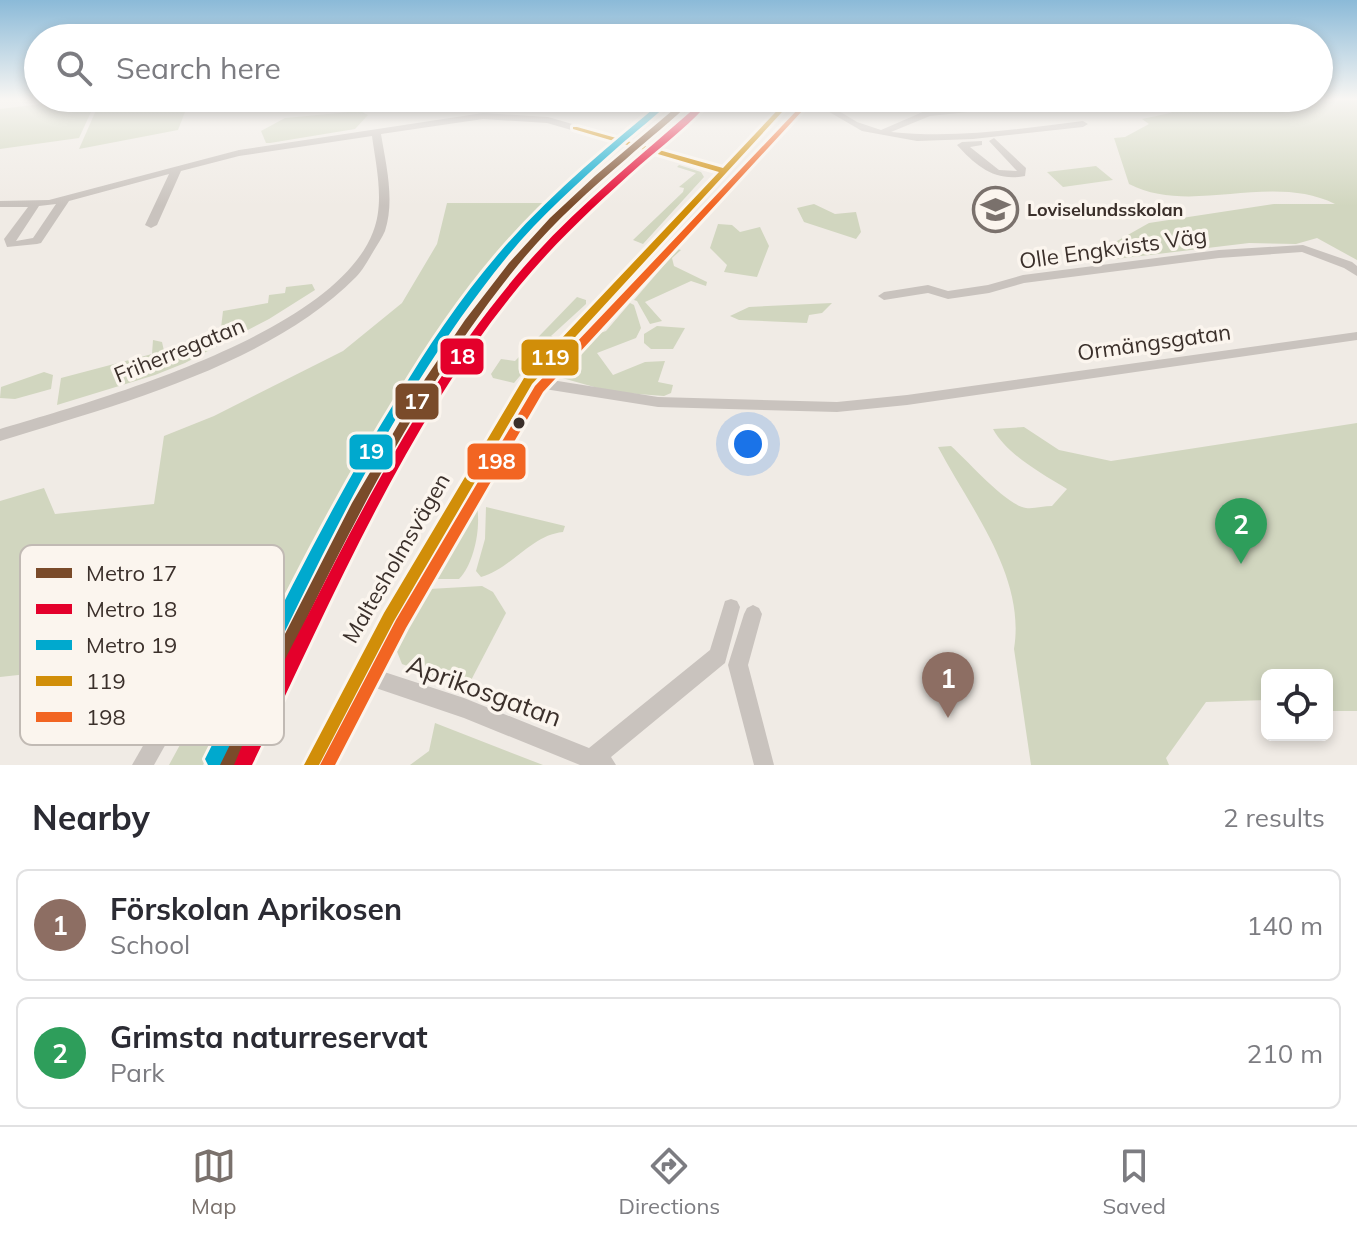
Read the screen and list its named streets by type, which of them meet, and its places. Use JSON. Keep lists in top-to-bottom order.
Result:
{
  "streets": {
    "street": [
      "Olle Engkvists Väg",
      "Ormängsgatan",
      "Friherregatan",
      "Maltesholmsvägen",
      "Aprikosgatan"
    ]
  },
  "crossings": [
    ["Ormängsgatan", "Maltesholmsvägen"],
    ["Maltesholmsvägen", "Aprikosgatan"]
  ],
  "places": {
    "school or university": ["Loviselundsskolan"]
  },
  "lines": [
    "metro line 17",
    "metro line 18",
    "metro line 19",
    "transit line 119",
    "transit line 198"
  ],
  "legend": [
    "Metro 17",
    "Metro 18",
    "Metro 19",
    "119",
    "198"
  ],
  "page": {
    "search": "Search here",
    "pins": ["2", "1"],
    "heading": ["Nearby", "2 results"],
    "list": [
      {
        "mark": "1",
        "name": "Förskolan Aprikosen",
        "note": "School",
        "value": "140 m"
      },
      {
        "mark": "2",
        "name": "Grimsta naturreservat",
        "note": "Park",
        "value": "210 m"
      }
    ],
    "nav": ["Map", "Directions", "Saved"]
  }
}
